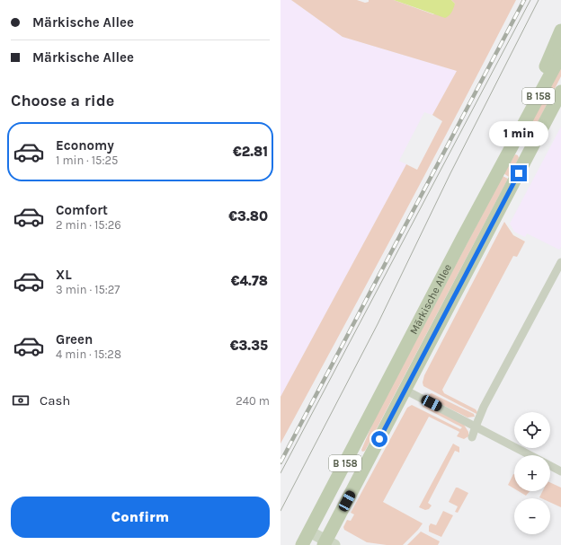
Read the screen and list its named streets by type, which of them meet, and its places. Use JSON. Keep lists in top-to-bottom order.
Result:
{
  "streets": {
    "main road": ["B 158", "Märkische Allee"]
  },
  "page": {
    "banner": ["Märkische Allee", "Märkische Allee"],
    "heading": "Choose a ride",
    "bubble": "1 min",
    "list": [
      {
        "name": "Economy",
        "note": "1 min · 15:25",
        "value": "€2.81"
      },
      {
        "name": "Comfort",
        "note": "2 min · 15:26",
        "value": "€3.80"
      },
      {
        "name": "XL",
        "note": "3 min · 15:27",
        "value": "€4.78"
      },
      {
        "name": "Green",
        "note": "4 min · 15:28",
        "value": "€3.35"
      }
    ],
    "pay": ["Cash", "240 m"],
    "map_buttons": ["+", "−"],
    "buttons": "Confirm"
  }
}
